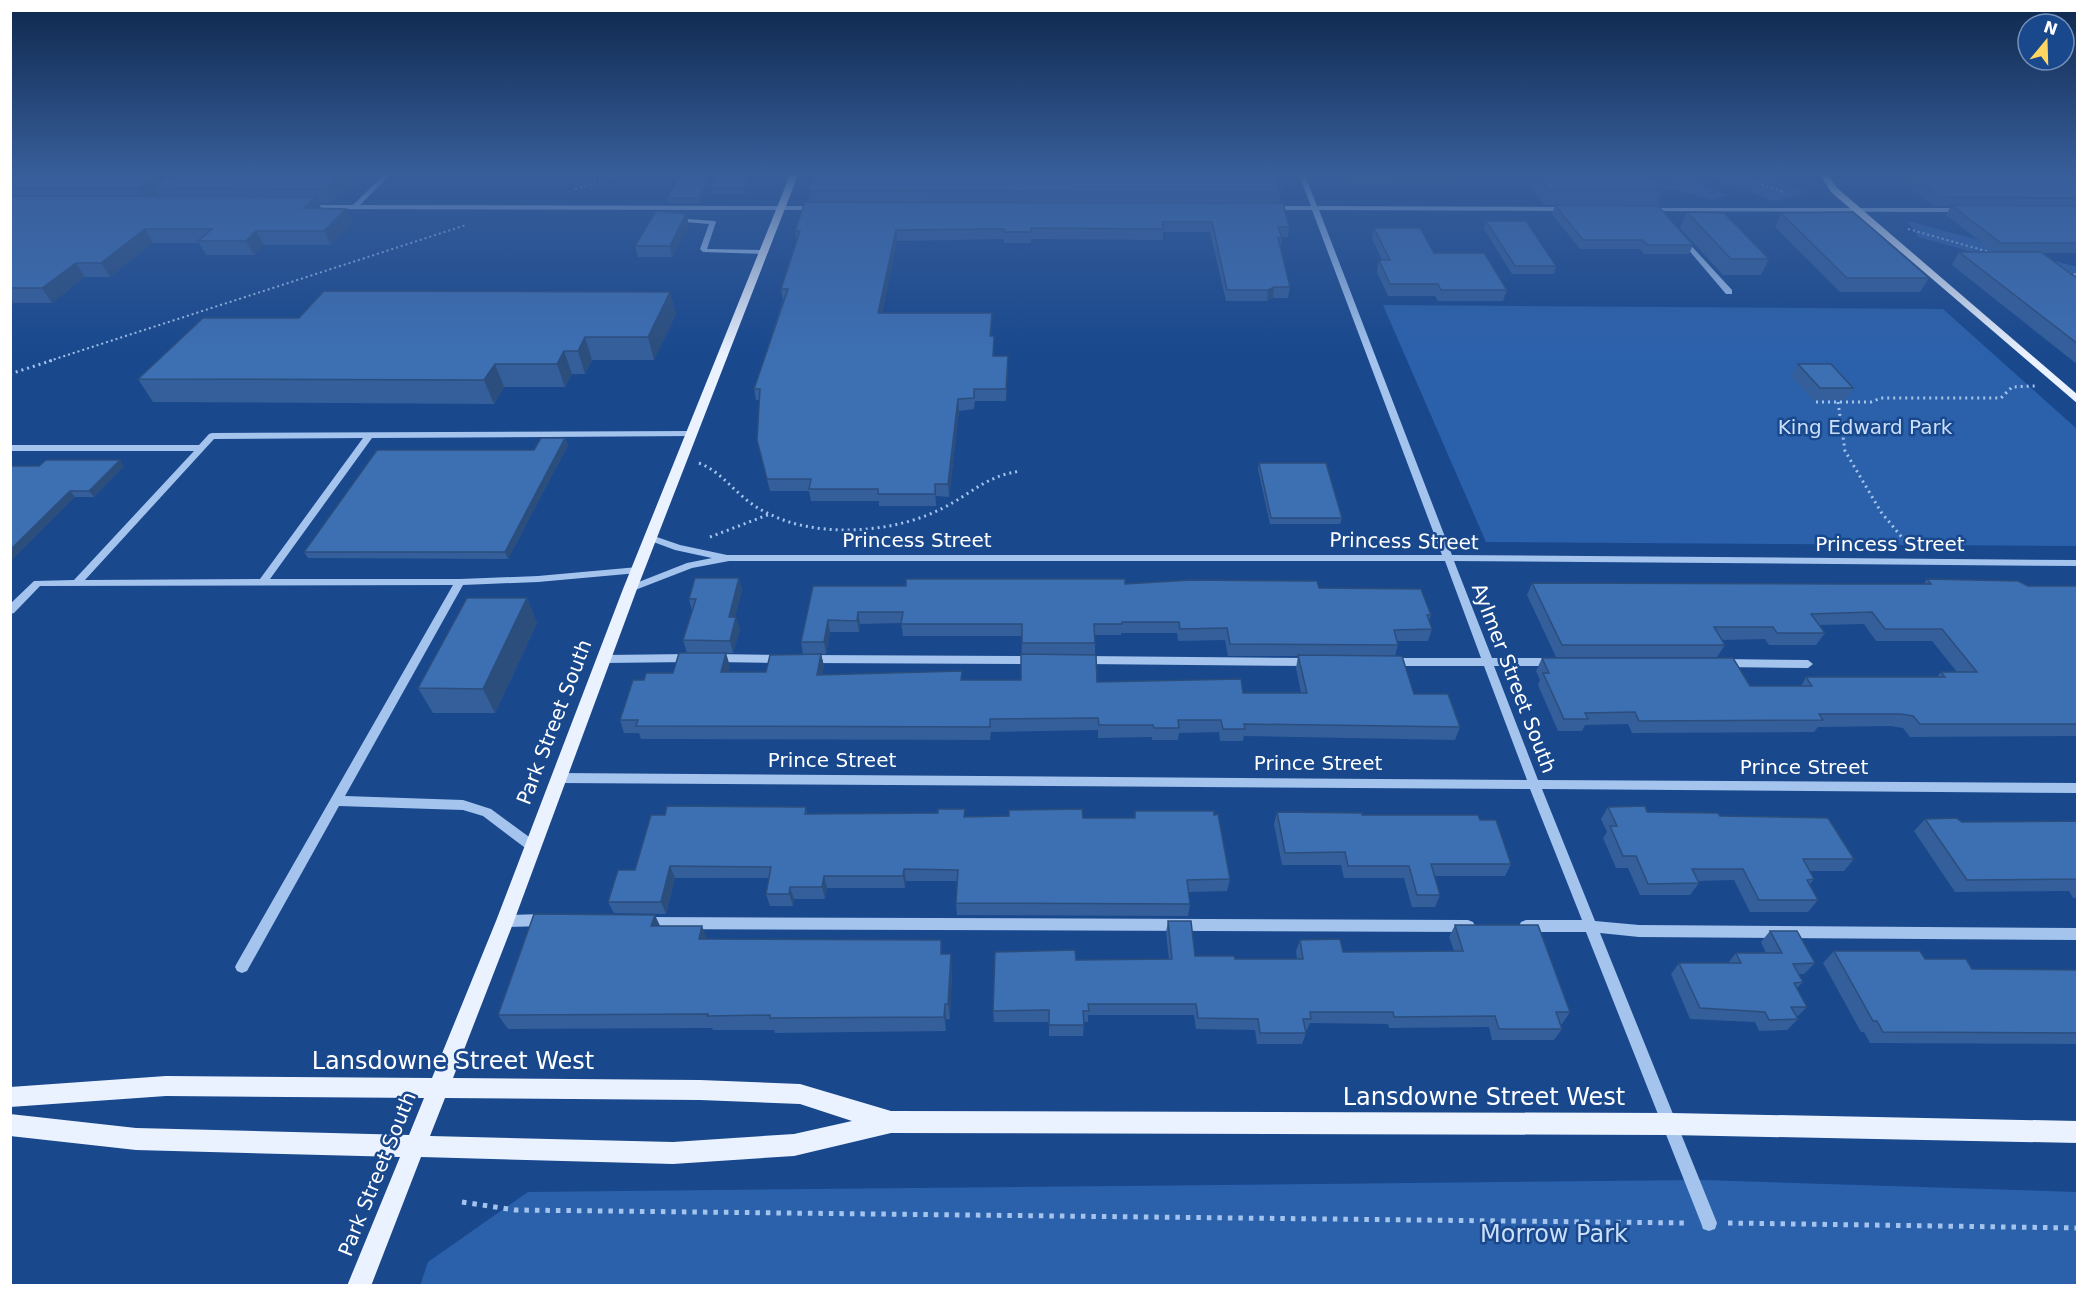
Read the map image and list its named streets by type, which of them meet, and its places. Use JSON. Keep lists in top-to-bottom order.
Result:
{
  "streets": {
    "main road": ["Park Street South", "Lansdowne Street West"],
    "street": ["Princess Street", "Aylmer Street South", "Prince Street"]
  },
  "crossings": [
    ["Princess Street", "Aylmer Street South"],
    ["Princess Street", "Park Street South"],
    ["Aylmer Street South", "Prince Street"],
    ["Aylmer Street South", "Lansdowne Street West"],
    ["Park Street South", "Prince Street"],
    ["Park Street South", "Lansdowne Street West"]
  ],
  "parks": ["King Edward Park", "Morrow Park"],
  "north": "top"
}
